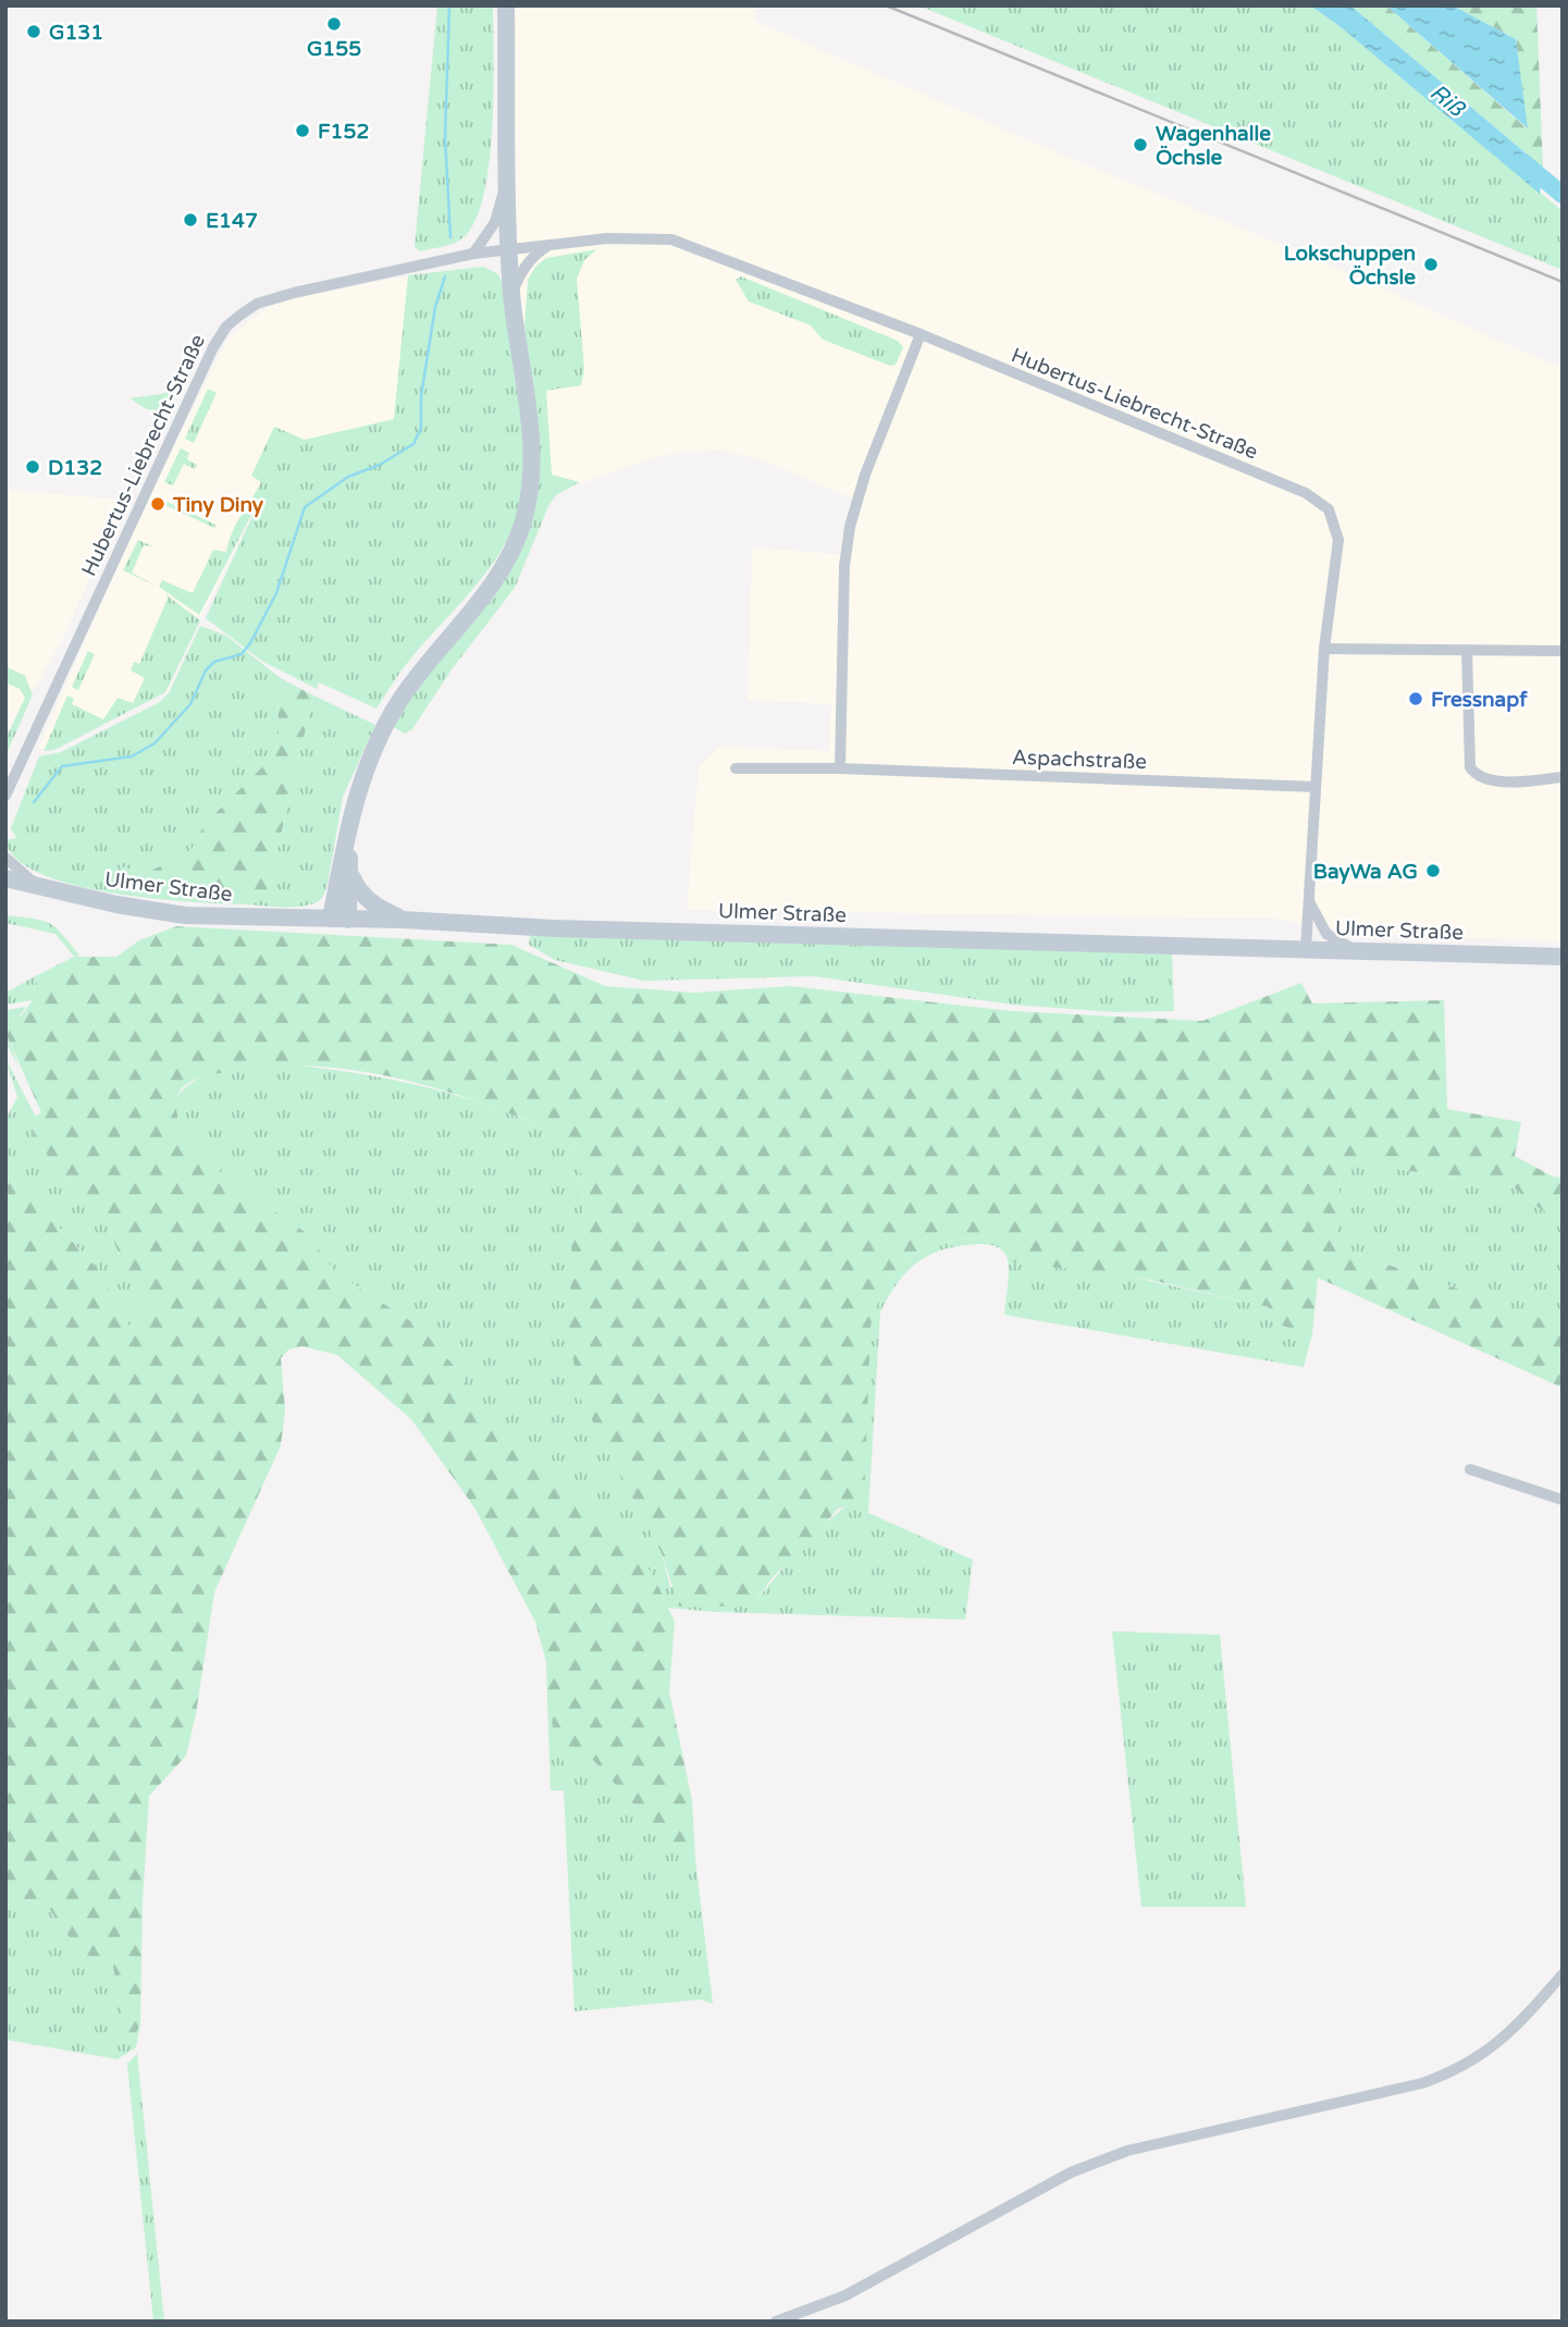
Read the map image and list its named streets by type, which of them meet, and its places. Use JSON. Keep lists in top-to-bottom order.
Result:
{
  "streets": {
    "main road": ["Ulmer Straße"],
    "street": ["Hubertus-Liebrecht-Straße", "Aspachstraße"]
  },
  "crossings": [
    ["Hubertus-Liebrecht-Straße", "Aspachstraße"],
    ["Hubertus-Liebrecht-Straße", "Ulmer Straße"]
  ],
  "water": ["Riß"],
  "places": [
    "G155",
    "G131",
    "F152",
    "Wagenhalle Öchsle",
    "E147",
    "Lokschuppen Öchsle",
    "D132",
    "Tiny Diny",
    "Fressnapf",
    "BayWa AG"
  ]
}
